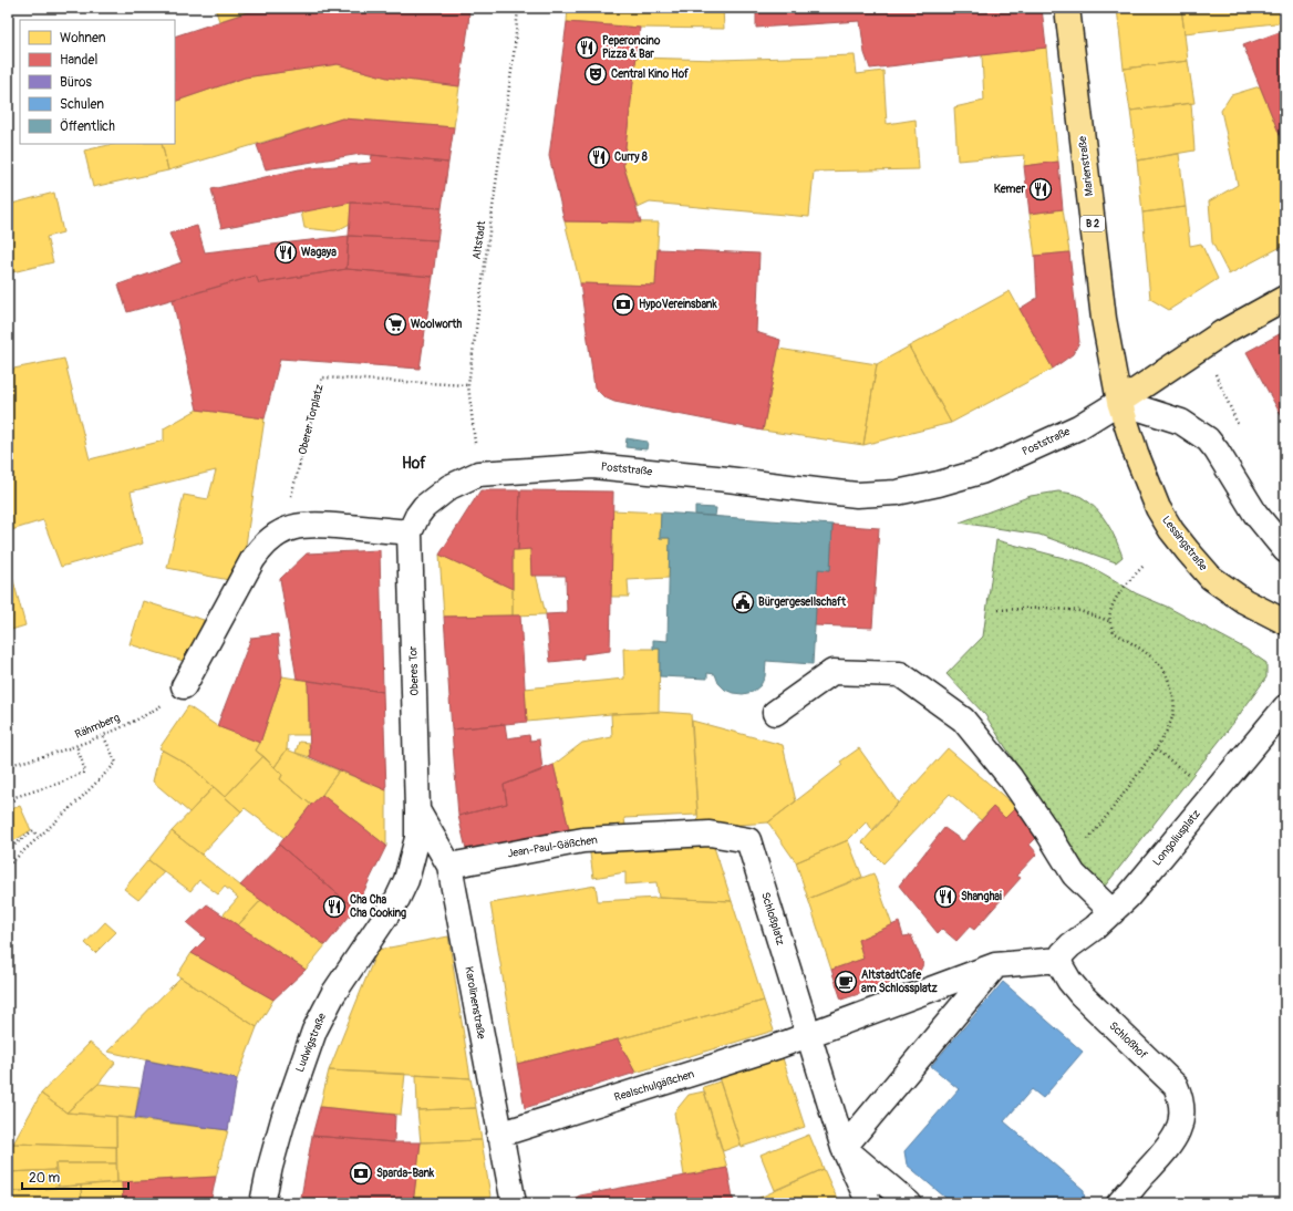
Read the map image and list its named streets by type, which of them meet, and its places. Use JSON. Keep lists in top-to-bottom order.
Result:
{
  "streets": {
    "main road": [
      "Marienstraße",
      "B 2",
      "Poststraße",
      "Lessingstraße"
    ],
    "street": [
      "Oberes Tor",
      "Longoliusplatz",
      "Jean-Paul-Gäßchen",
      "Schloßplatz",
      "Karolinenstraße",
      "Schloßhof",
      "Ludwigstraße",
      "Realschulgäßchen"
    ],
    "path": ["Altstadt", "Oberer Torplatz", "Rähmberg"]
  },
  "crossings": [
    ["Marienstraße", "Poststraße"],
    ["Marienstraße", "Lessingstraße"],
    ["Altstadt", "Oberer Torplatz"],
    ["Altstadt", "Poststraße"],
    ["Poststraße", "Lessingstraße"],
    ["Oberes Tor", "Karolinenstraße"],
    ["Oberes Tor", "Ludwigstraße"],
    ["Longoliusplatz", "Schloßhof"],
    ["Jean-Paul-Gäßchen", "Schloßplatz"],
    ["Jean-Paul-Gäßchen", "Karolinenstraße"],
    ["Schloßplatz", "Realschulgäßchen"],
    ["Karolinenstraße", "Realschulgäßchen"]
  ],
  "districts": ["Hof"],
  "places": {
    "restaurant": [
      "Peperoncino Pizza & Bar",
      "Curry 8",
      "Kemer",
      "Wagaya",
      "Shanghai",
      "Cha Cha Cha Cooking"
    ],
    "theatre": ["Central Kino Hof"],
    "bank": ["HypoVereinsbank", "Sparda-Bank"],
    "supermarket": ["Woolworth"],
    "public building": ["Bürgergesellschaft"],
    "cafe": ["AltstadtCafe am Schlossplatz"]
  },
  "legend": [
    "Wohnen",
    "Handel",
    "Büros",
    "Schulen",
    "Öffentlich"
  ],
  "scale_bar": "20 m"
}
